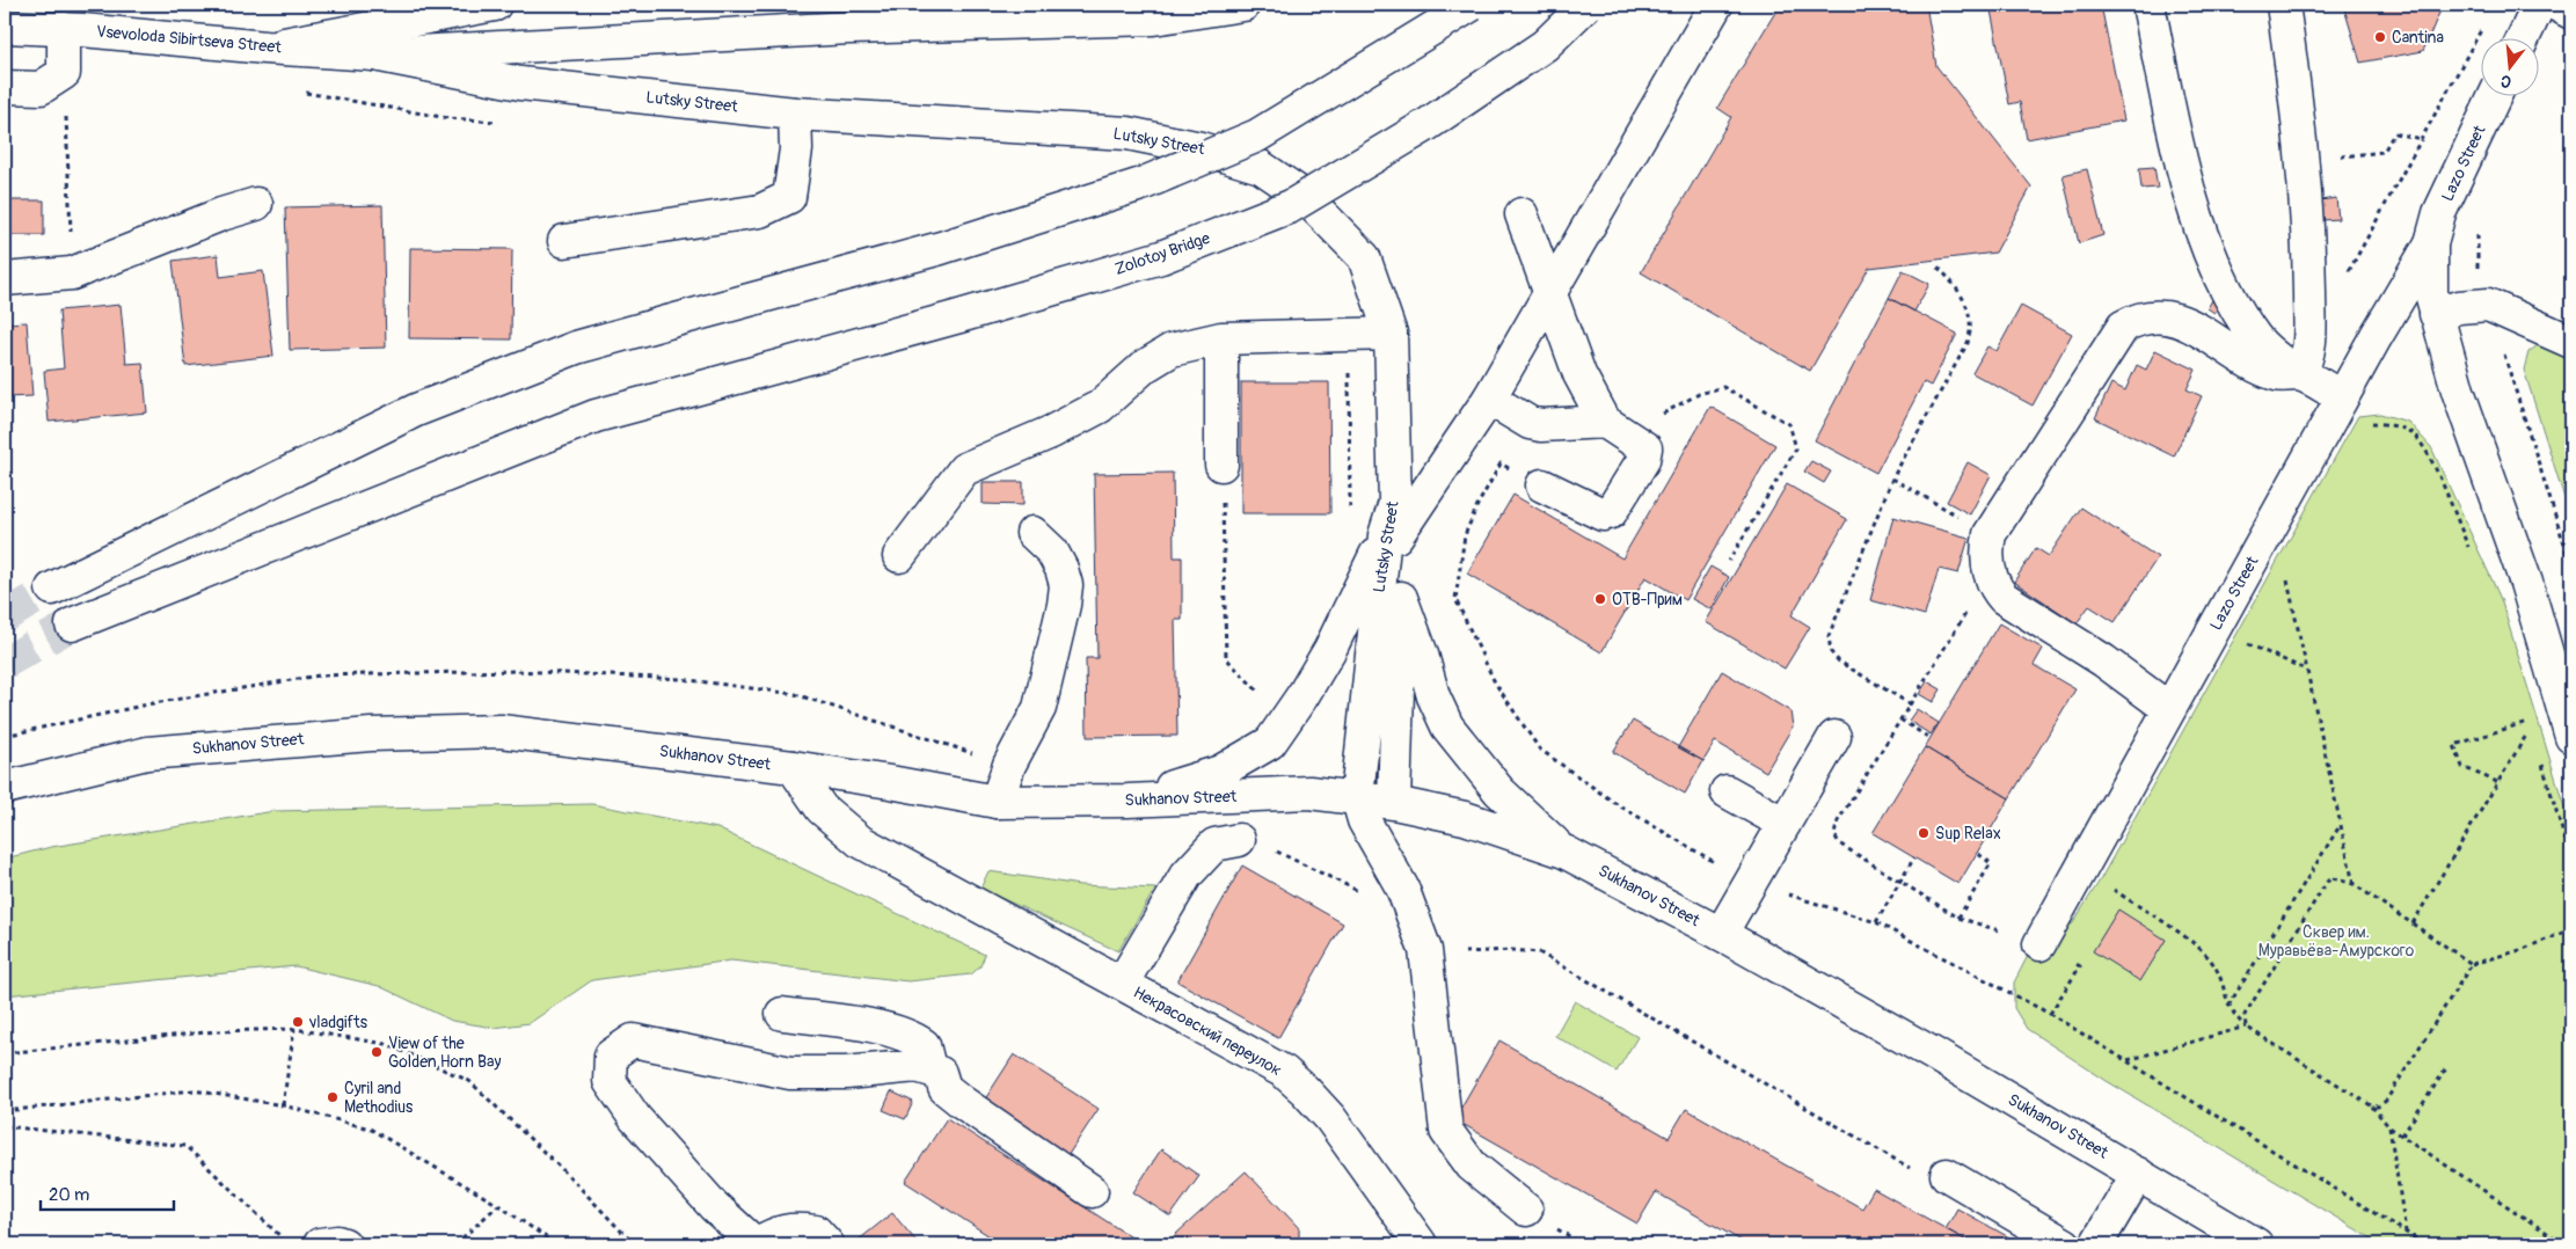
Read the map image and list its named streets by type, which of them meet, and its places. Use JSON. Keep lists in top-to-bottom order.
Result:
{
  "streets": {
    "main road": [
      "Vsevoloda Sibirtseva Street",
      "Lutsky Street",
      "Lazo Street",
      "Zolotoy Bridge",
      "Sukhanov Street",
      "Некрасовский переулок"
    ]
  },
  "crossings": [
    ["Vsevoloda Sibirtseva Street", "Lutsky Street"],
    ["Lutsky Street", "Sukhanov Street"],
    ["Sukhanov Street", "Некрасовский переулок"]
  ],
  "parks": ["Сквер им. Муравьёва-Амурского"],
  "places": [
    "Cantina",
    "ОТВ-Прим",
    "Sup Relax",
    "vladgifts",
    "View of the Golden Horn Bay",
    "Cyril and Methodius"
  ],
  "scale_bar": "20 m",
  "north": "bottom"
}
